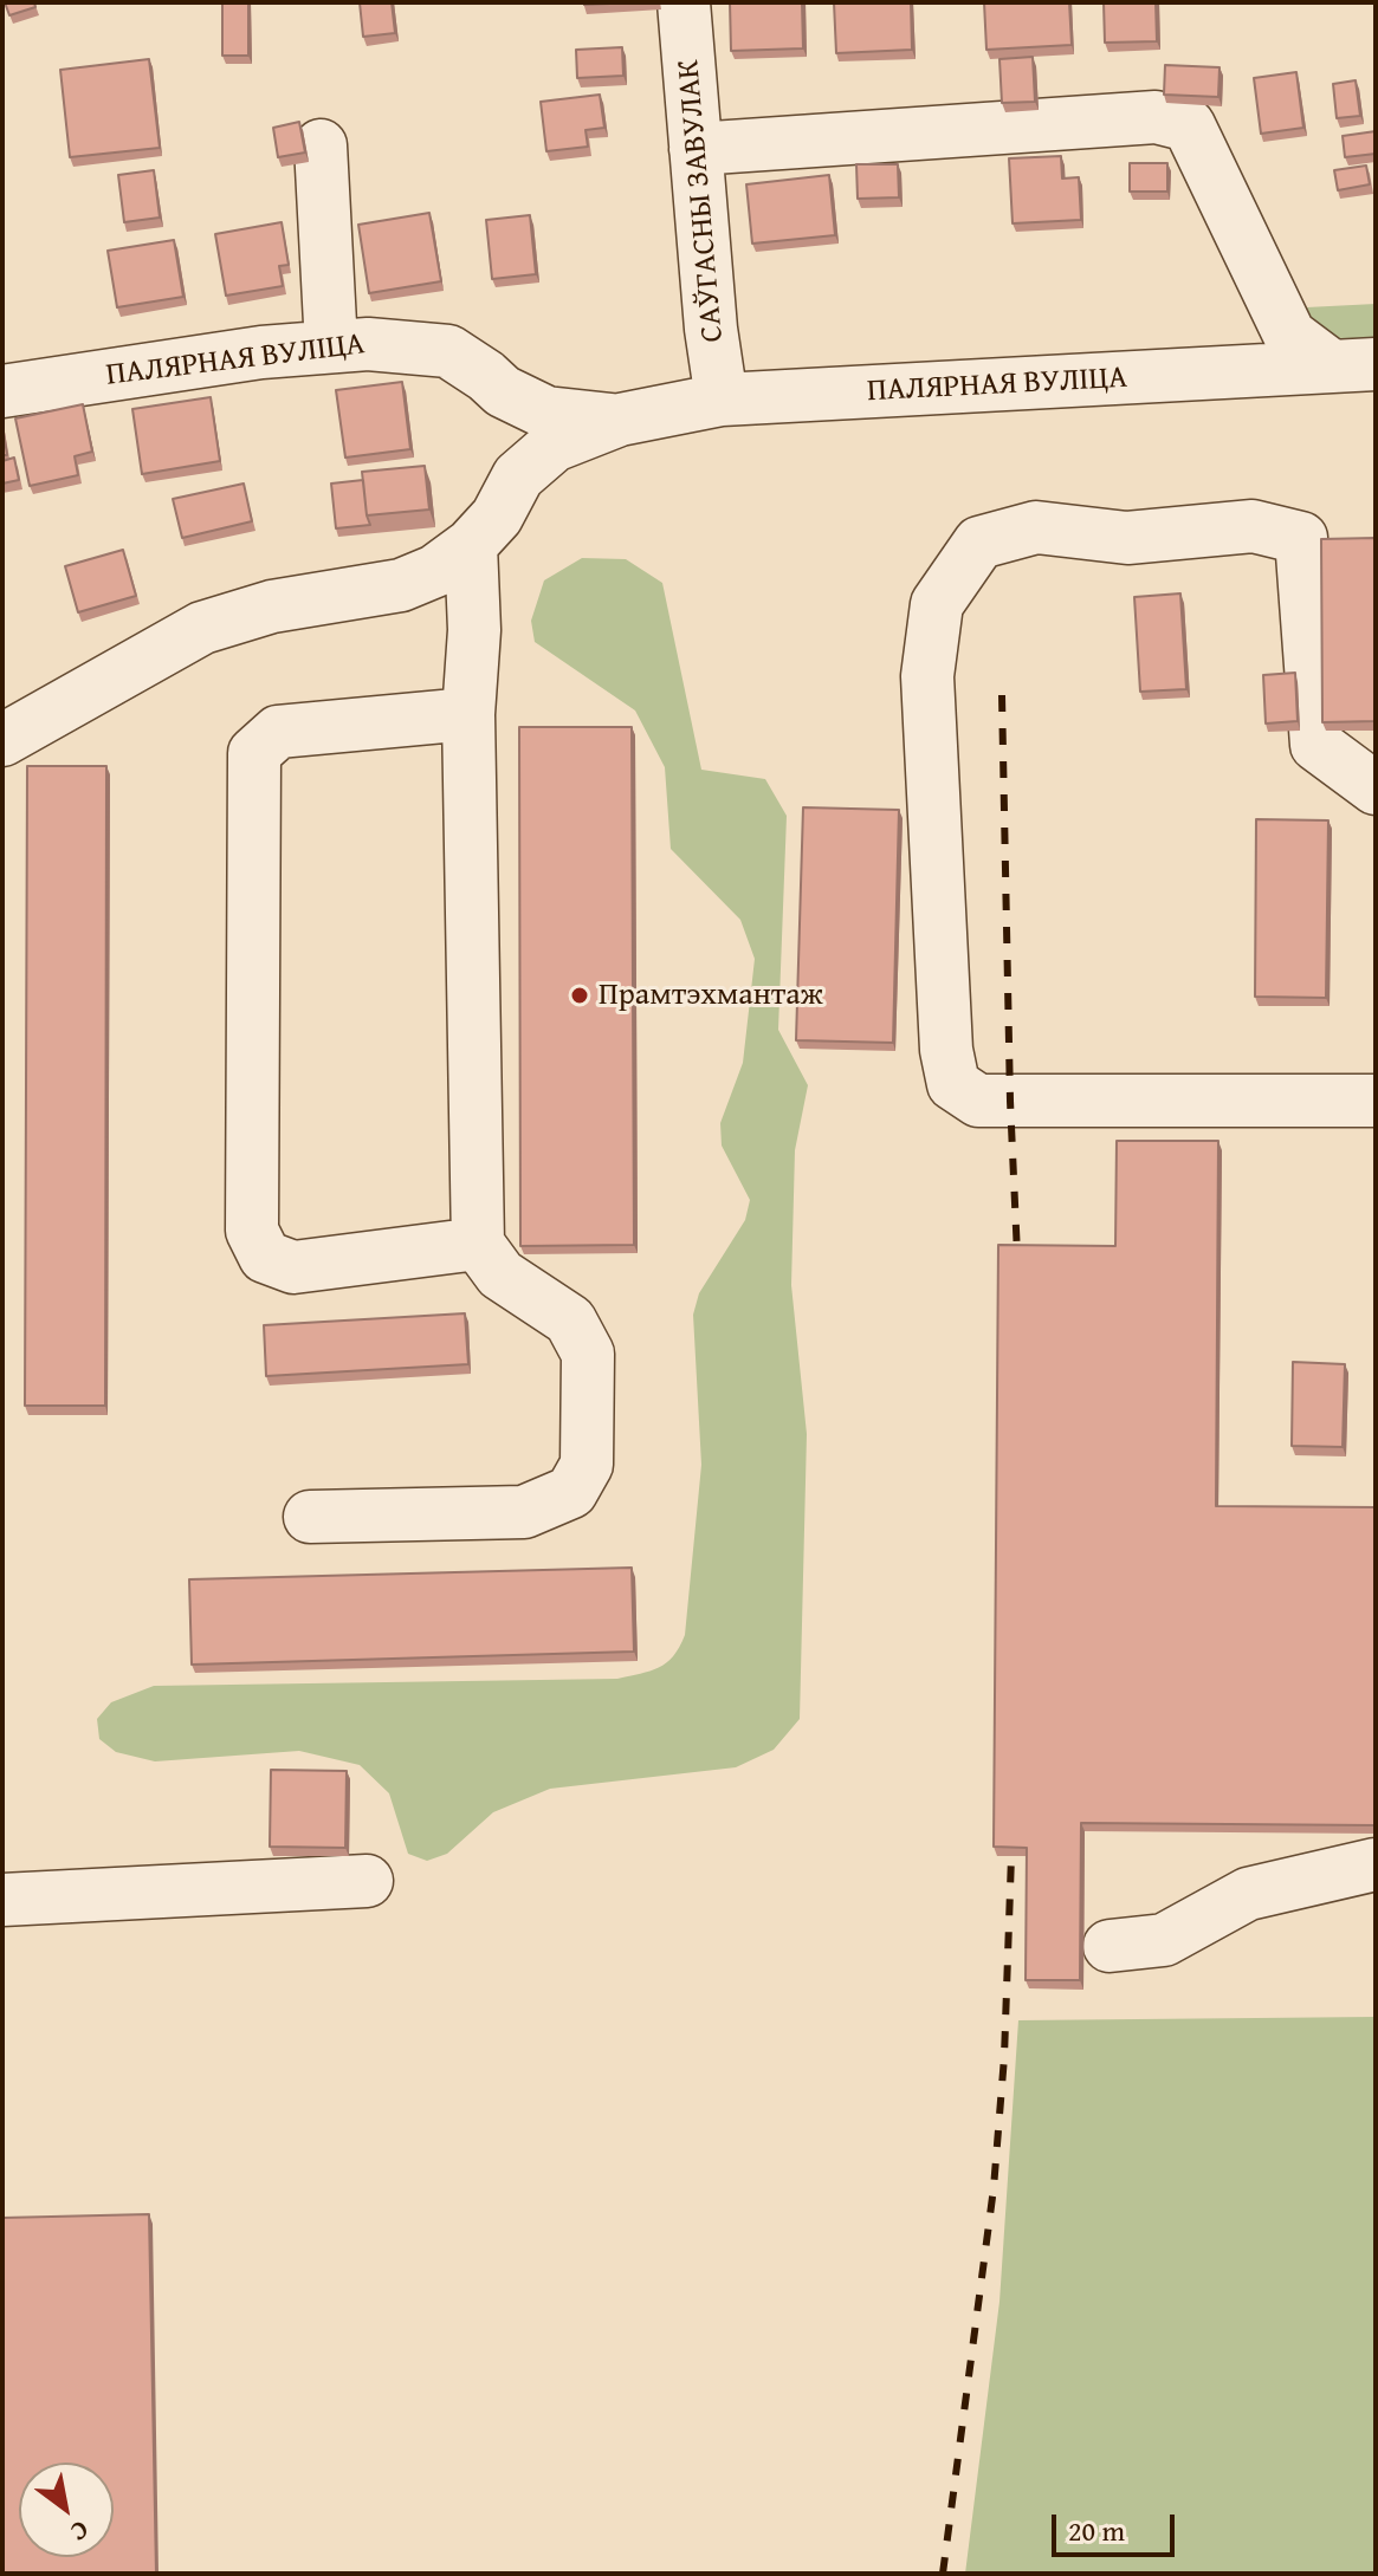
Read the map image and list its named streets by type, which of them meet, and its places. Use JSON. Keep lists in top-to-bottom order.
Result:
{
  "streets": {
    "street": ["САЎГАСНЫ ЗАВУЛАК", "ПАЛЯРНАЯ ВУЛІЦА"]
  },
  "crossings": [
    ["САЎГАСНЫ ЗАВУЛАК", "ПАЛЯРНАЯ ВУЛІЦА"]
  ],
  "places": ["Прамтэхмантаж"],
  "scale_bar": "20 m",
  "north": "bottom right"
}
